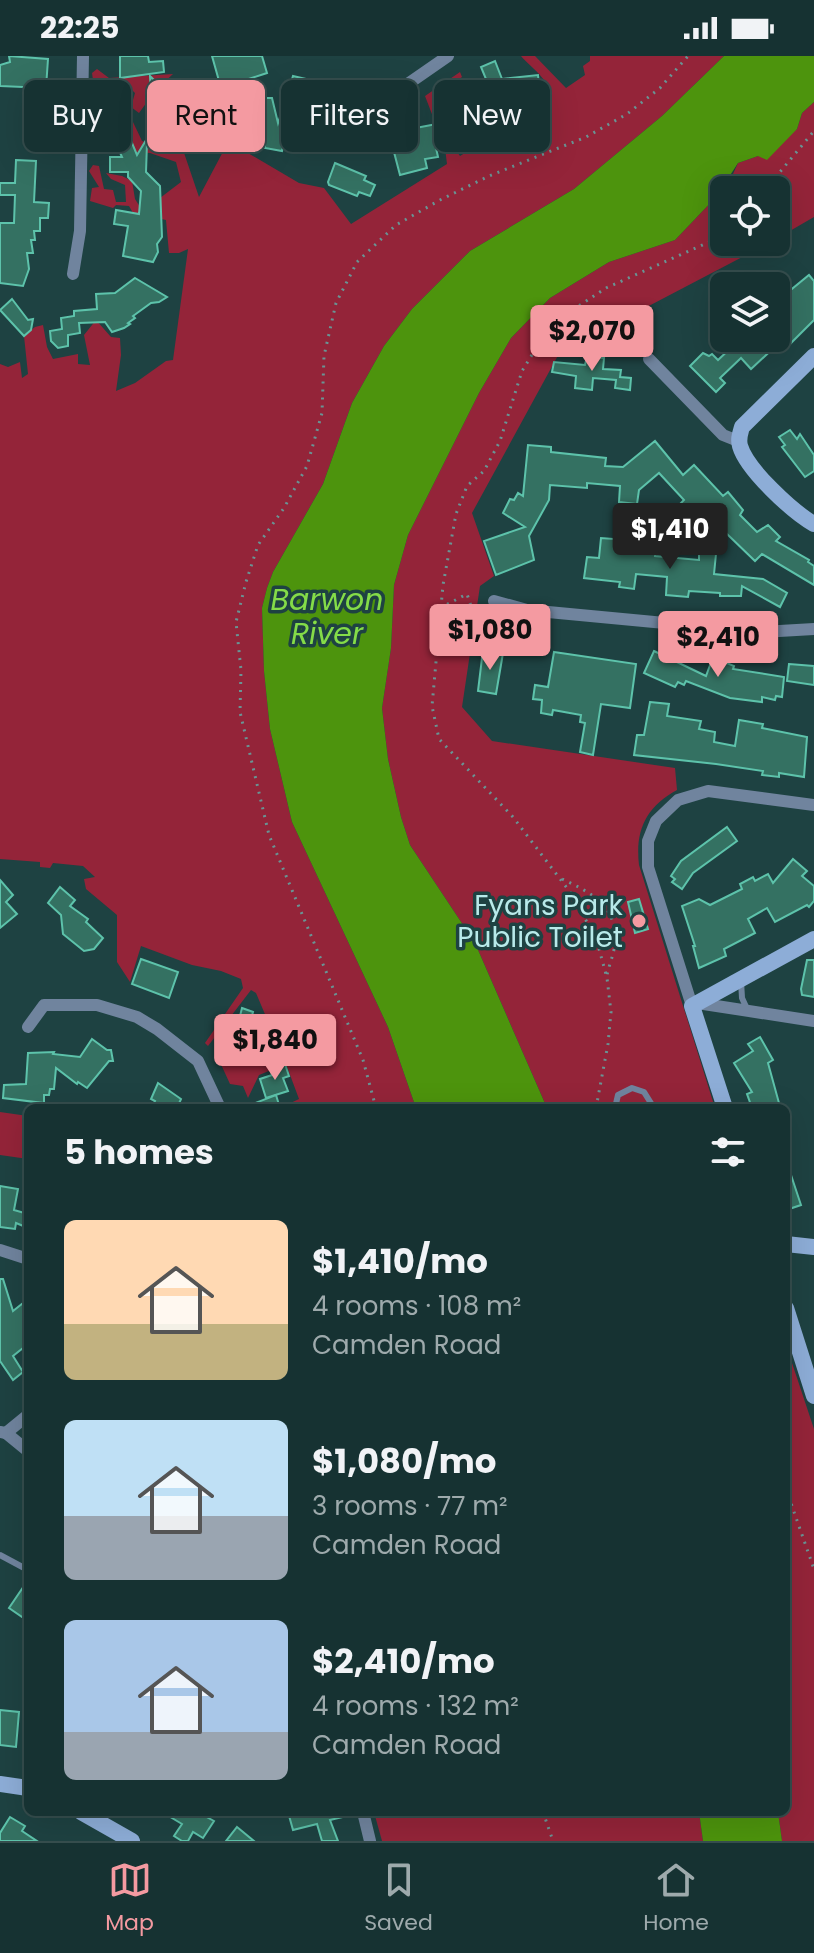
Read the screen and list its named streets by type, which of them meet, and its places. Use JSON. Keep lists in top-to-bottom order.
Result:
{
  "water": ["Barwon River"],
  "places": ["Fyans Park Public Toilet"],
  "page": {
    "status": "22:25",
    "chip": [
      "Buy",
      "Rent",
      "Filters",
      "New"
    ],
    "price": [
      "$2,070",
      "$1,410",
      "$1,080",
      "$2,410",
      "$1,840"
    ],
    "heading": "5 homes",
    "list": [
      {
        "name": "$1,410/mo",
        "note": "4 rooms · 108 m² · Camden Road"
      },
      {
        "name": "$1,080/mo",
        "note": "3 rooms · 77 m² · Camden Road"
      },
      {
        "name": "$2,410/mo",
        "note": "4 rooms · 132 m² · Camden Road"
      }
    ],
    "tabs": ["Map", "Saved", "Home"]
  }
}
